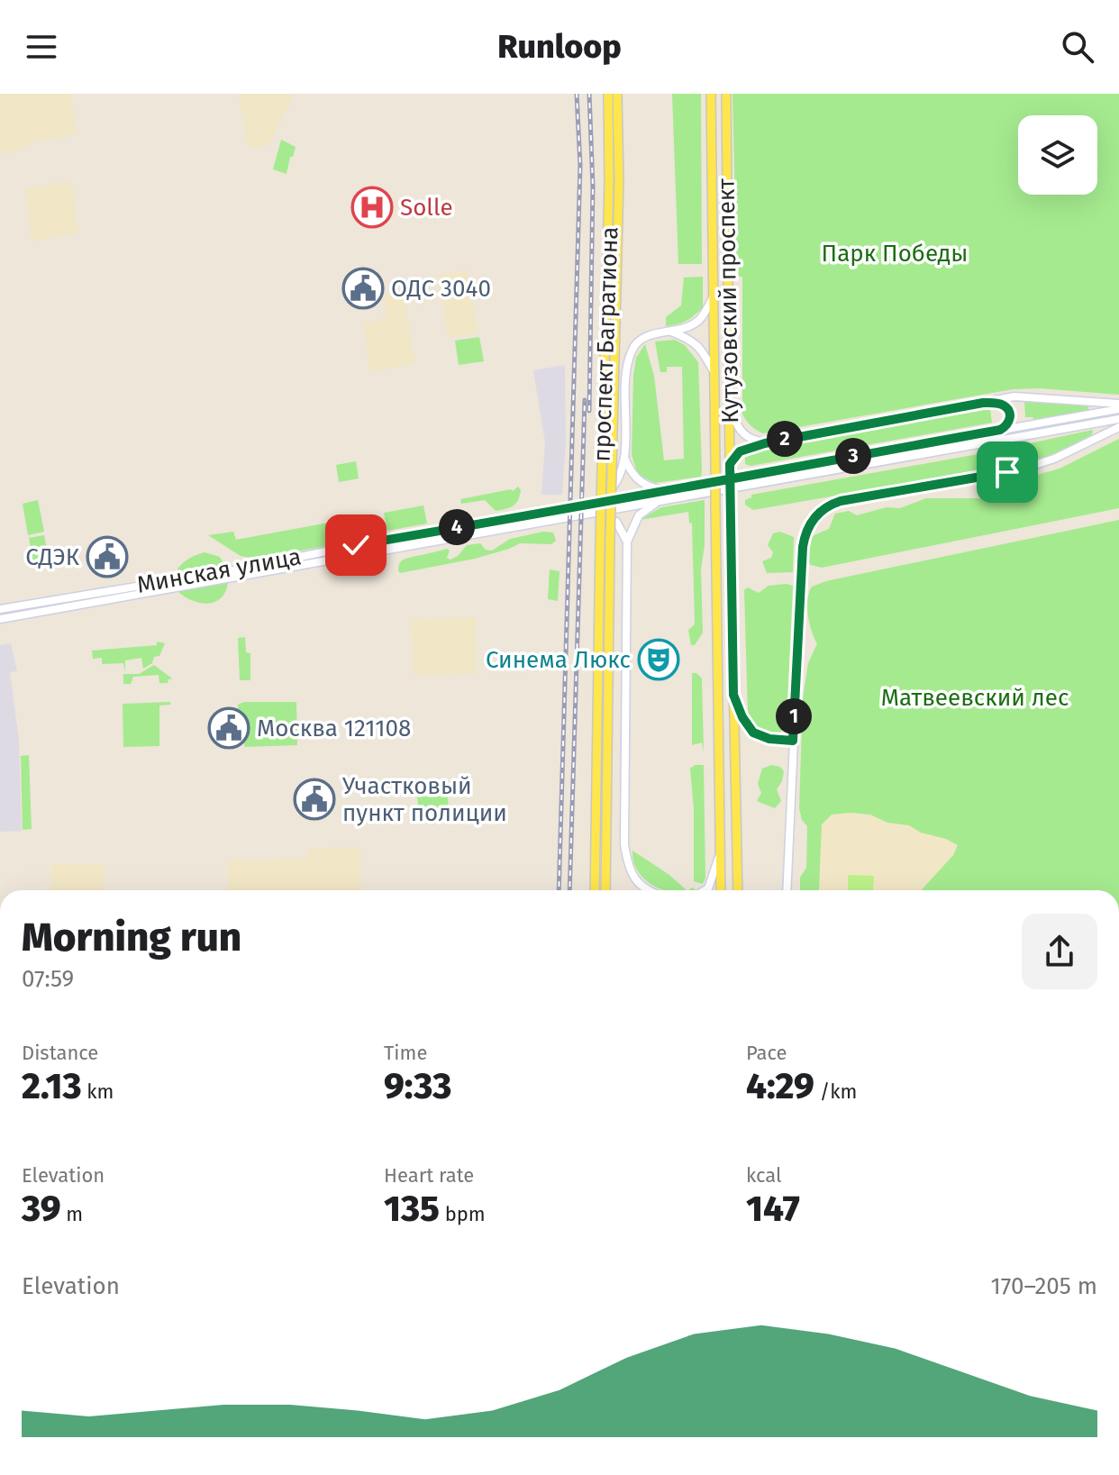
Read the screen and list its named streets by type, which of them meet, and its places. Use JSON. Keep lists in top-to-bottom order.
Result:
{
  "streets": {
    "main road": ["Кутузовский проспект", "проспект Багратиона", "Минская улица"]
  },
  "parks": ["Парк Победы", "Матвеевский лес"],
  "places": {
    "hospital": ["Solle"],
    "public building": [
      "ОДС 3040",
      "СДЭК",
      "Москва 121108",
      "Участковый пункт полиции"
    ],
    "theatre": ["Синема Люкс"]
  },
  "page": {
    "header": "Runloop",
    "pins": [
      "2",
      "3",
      "4",
      "1"
    ],
    "heading": ["Morning run", "07:59"],
    "stats": [
      ["Distance", "2.13 km"],
      ["Time", "9:33"],
      ["Pace", "4:29 /km"],
      ["Elevation", "39 m"],
      ["Heart rate", "135 bpm"],
      ["kcal", "147"]
    ],
    "chart": ["Elevation", "170–205 m"]
  }
}
